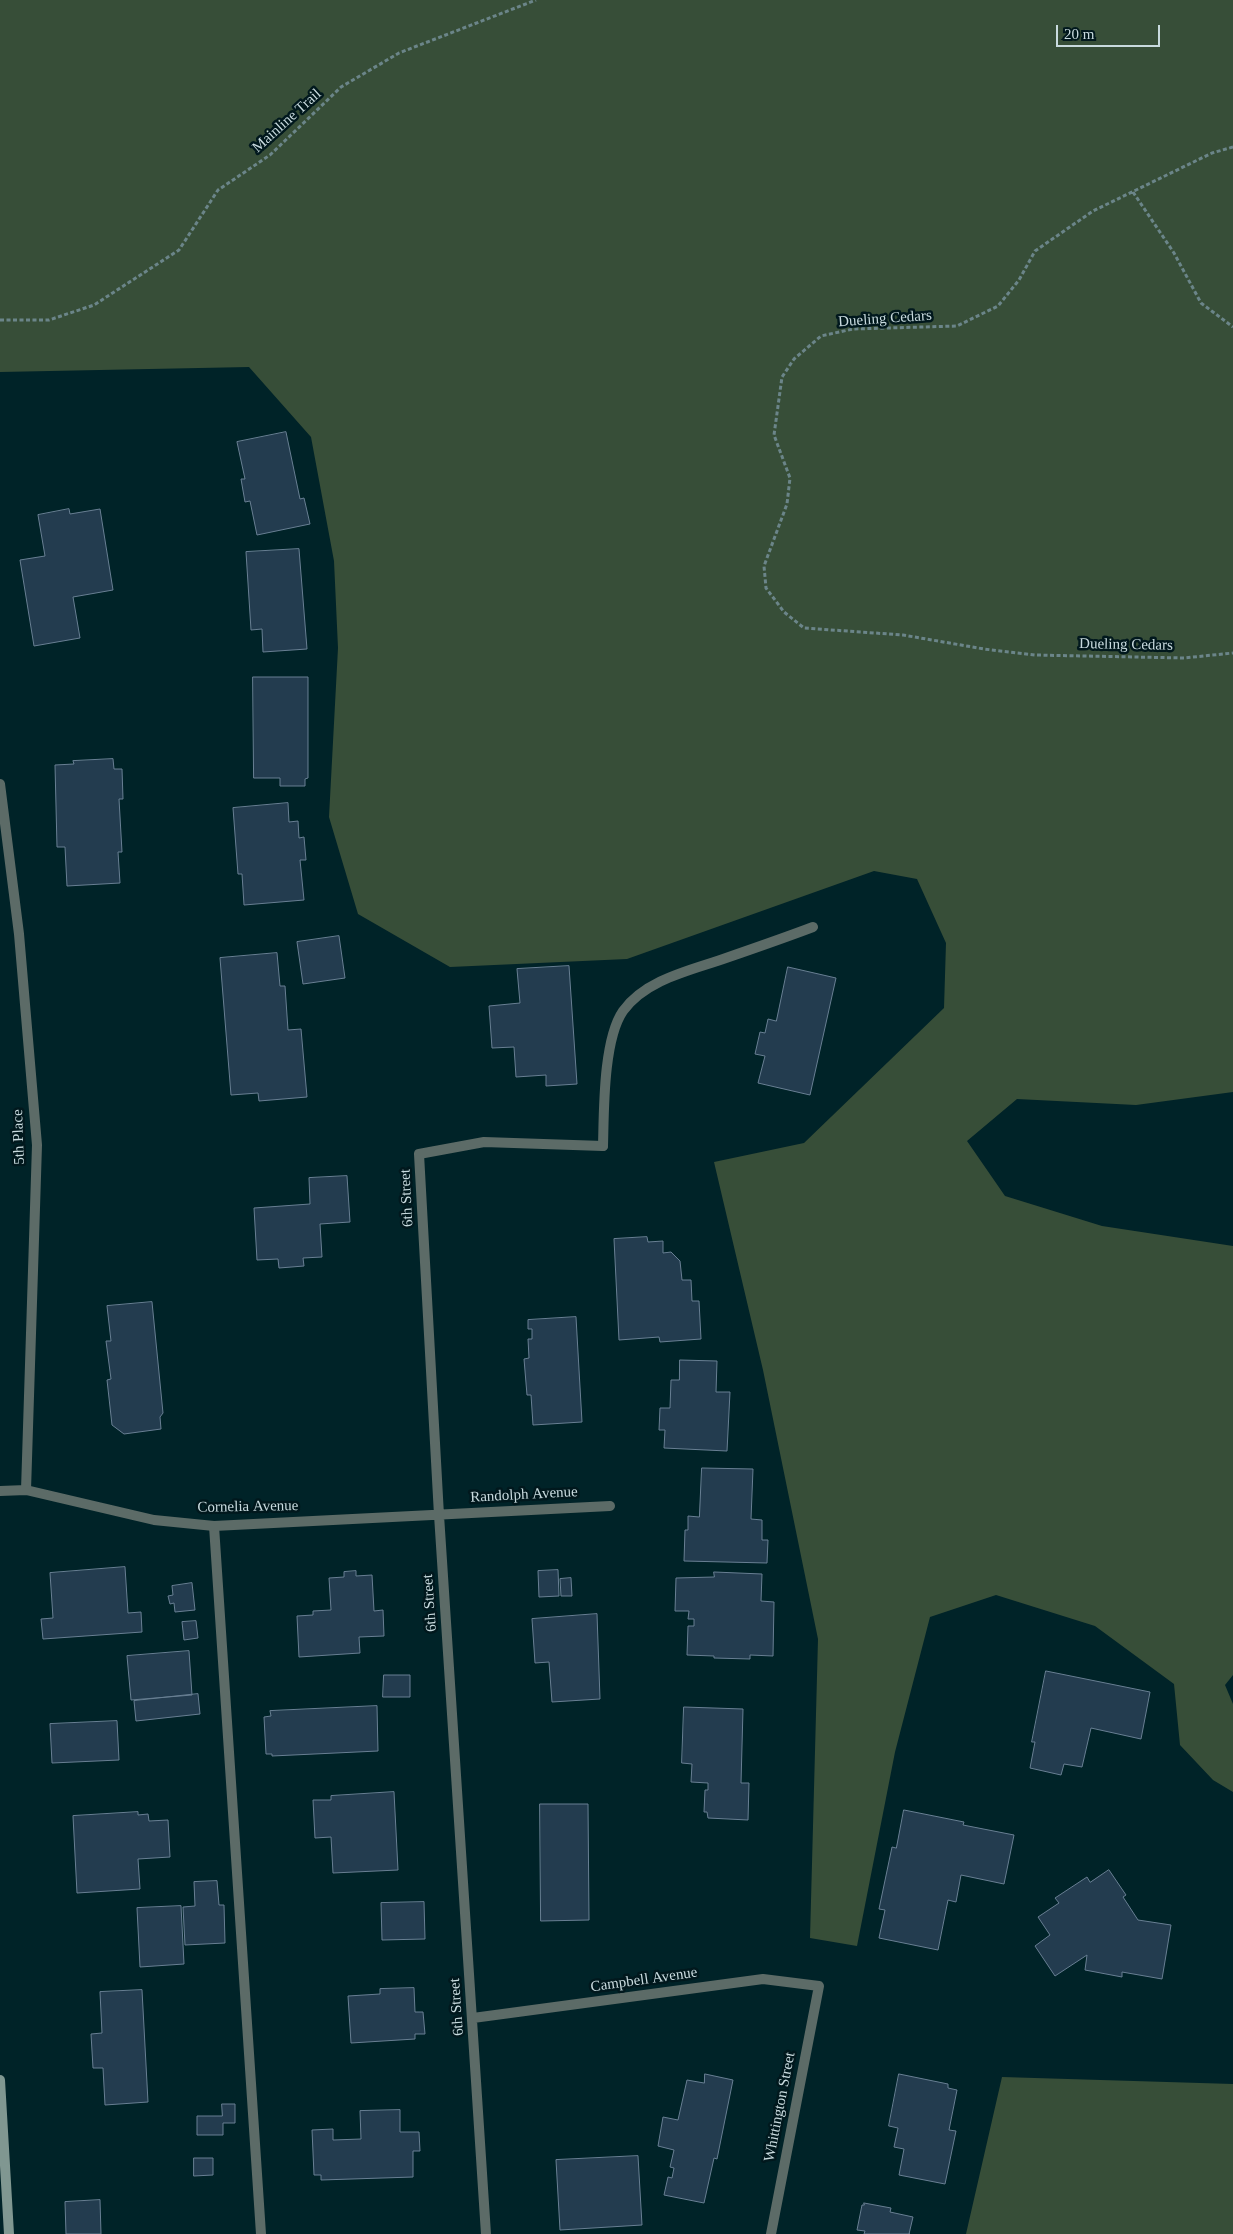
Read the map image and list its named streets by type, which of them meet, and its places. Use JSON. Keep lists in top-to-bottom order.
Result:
{
  "streets": {
    "street": [
      "5th Place",
      "6th Street",
      "Randolph Avenue",
      "Cornelia Avenue",
      "Campbell Avenue",
      "Whittington Street"
    ],
    "path": ["Mainline Trail", "Dueling Cedars"]
  },
  "crossings": [
    ["5th Place", "Cornelia Avenue"],
    ["6th Street", "Randolph Avenue"],
    ["6th Street", "Cornelia Avenue"],
    ["6th Street", "Campbell Avenue"],
    ["Randolph Avenue", "Cornelia Avenue"],
    ["Campbell Avenue", "Whittington Street"]
  ],
  "scale_bar": "20 m"
}
